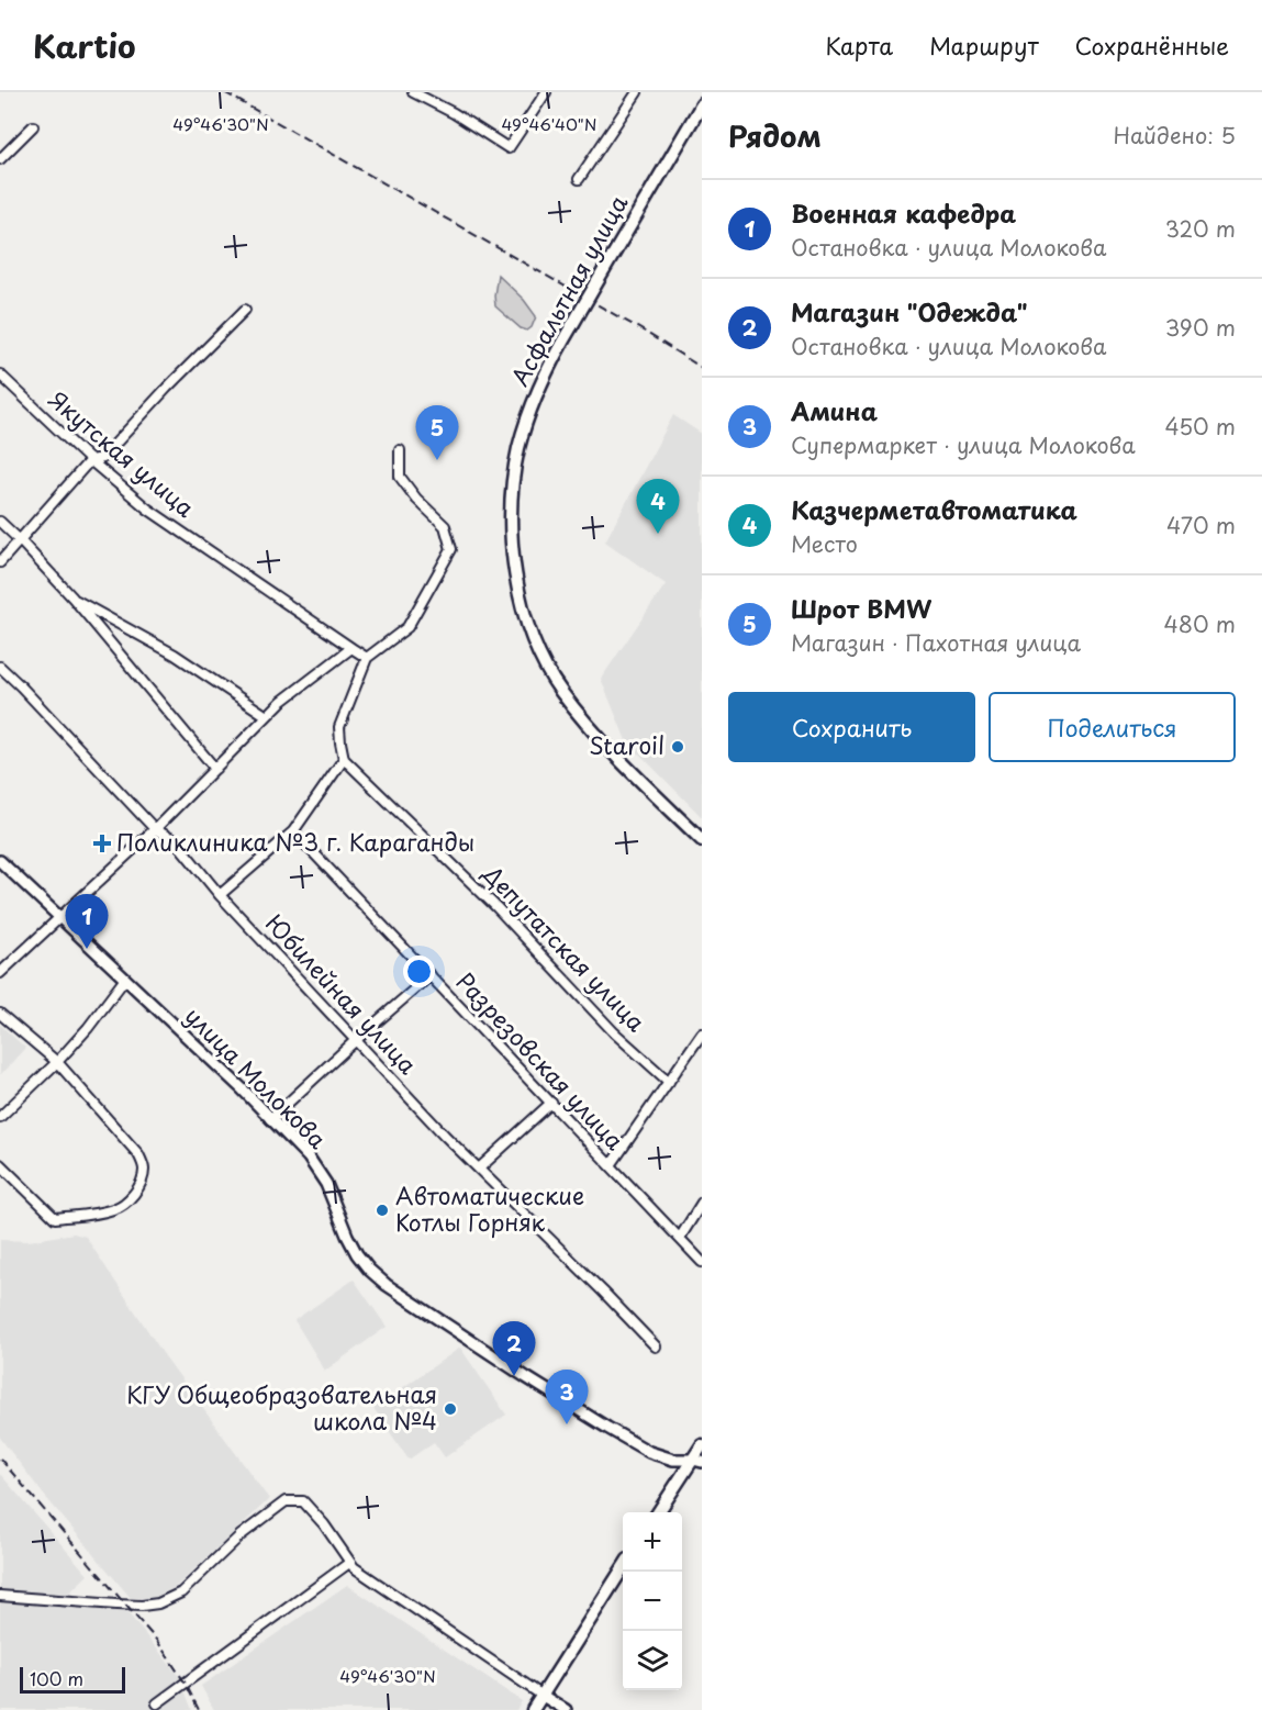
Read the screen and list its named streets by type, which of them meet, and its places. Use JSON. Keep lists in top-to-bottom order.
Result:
{
  "streets": {
    "main road": ["Асфальтная улица"],
    "street": [
      "Якутская улица",
      "Депутатская улица",
      "Юбилейная улица",
      "Разрезовская улица",
      "улица Молокова"
    ]
  },
  "places": {
    "other": ["Staroil", "Автоматические Котлы Горняк", "КГУ Общеобразовательная школа №4"],
    "health": ["Поликлиника №3 г. Караганды"]
  },
  "scale_bar": "100 m",
  "page": {
    "header": "Kartio",
    "nav": ["Карта", "Маршрут", "Сохранённые"],
    "heading": ["Рядом", "Найдено: 5"],
    "list": [
      {
        "mark": "1",
        "name": "Военная кафедра",
        "note": "Остановка · улица Молокова",
        "value": "320 m"
      },
      {
        "mark": "2",
        "name": "Магазин \"Одежда\"",
        "note": "Остановка · улица Молокова",
        "value": "390 m"
      },
      {
        "mark": "3",
        "name": "Амина",
        "note": "Супермаркет · улица Молокова",
        "value": "450 m"
      },
      {
        "mark": "4",
        "name": "Казчерметавтоматика",
        "note": "Место",
        "value": "470 m"
      },
      {
        "mark": "5",
        "name": "Шрот BMW",
        "note": "Магазин · Пахотная улица",
        "value": "480 m"
      }
    ],
    "pins": [
      "5",
      "4",
      "1",
      "2",
      "3"
    ],
    "buttons": ["Сохранить", "Поделиться"],
    "map_buttons": ["+", "−"],
    "scale": "100 m"
  },
  "coordinates": ["49°46'30\"N", "49°46'40\"N"]
}
